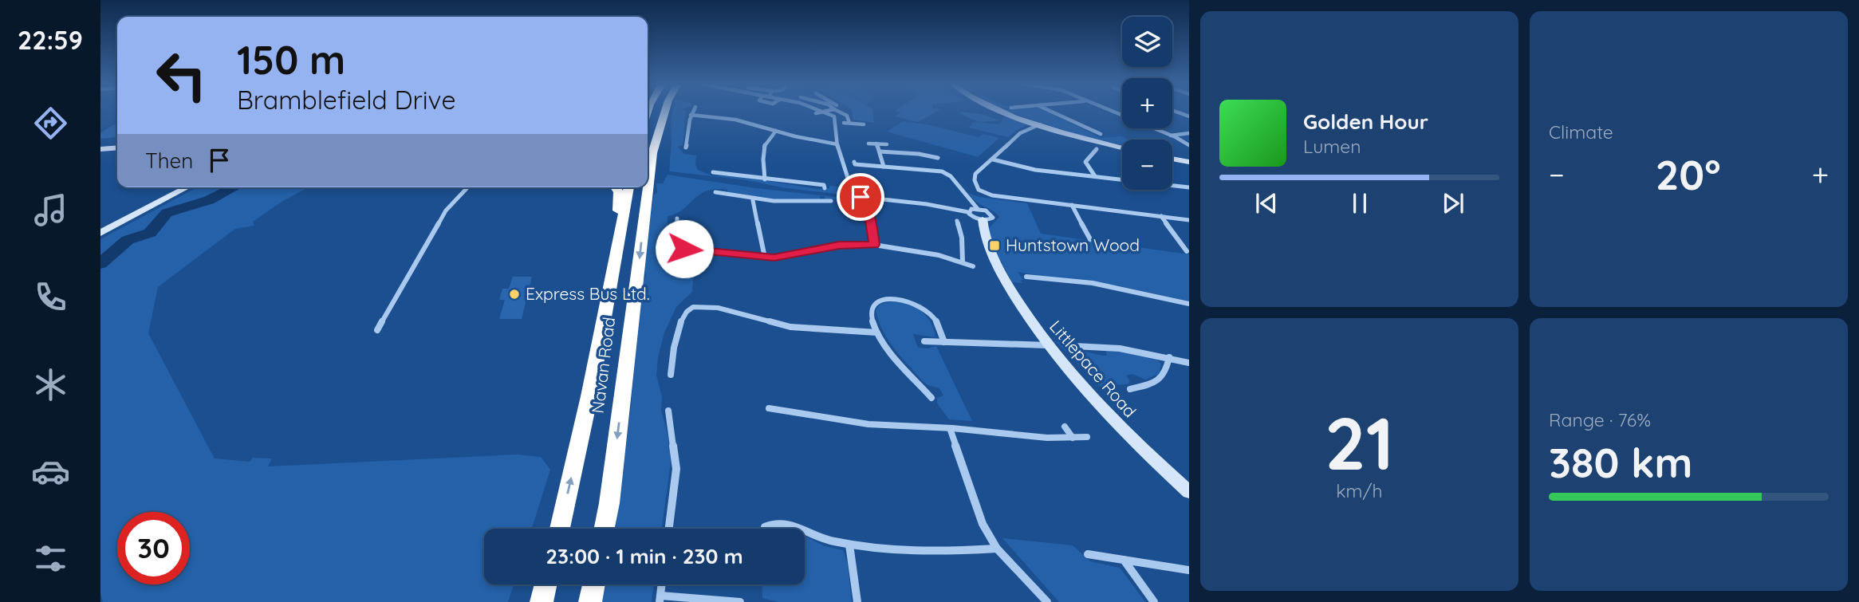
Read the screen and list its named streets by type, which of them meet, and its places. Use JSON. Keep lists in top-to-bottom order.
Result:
{
  "streets": {
    "highway": ["Navan Road"],
    "street": ["Littlepace Road"]
  },
  "places": {
    "transit": ["Huntstown Wood"],
    "other": ["Express Bus Ltd."]
  },
  "page": {
    "tabs": "22:59",
    "tile": [
      "Climate",
      ["21", "km/h"],
      ["Range · 76%", "380 km"]
    ],
    "map_buttons": ["+", "−"],
    "turn": ["150 m", "Bramblefield Drive"],
    "song": ["Golden Hour", "Lumen"],
    "then": "Then",
    "heat": ["−", "20°", "+"],
    "limit": "30",
    "trip": "23:00 · 1 min · 230 m"
  }
}
